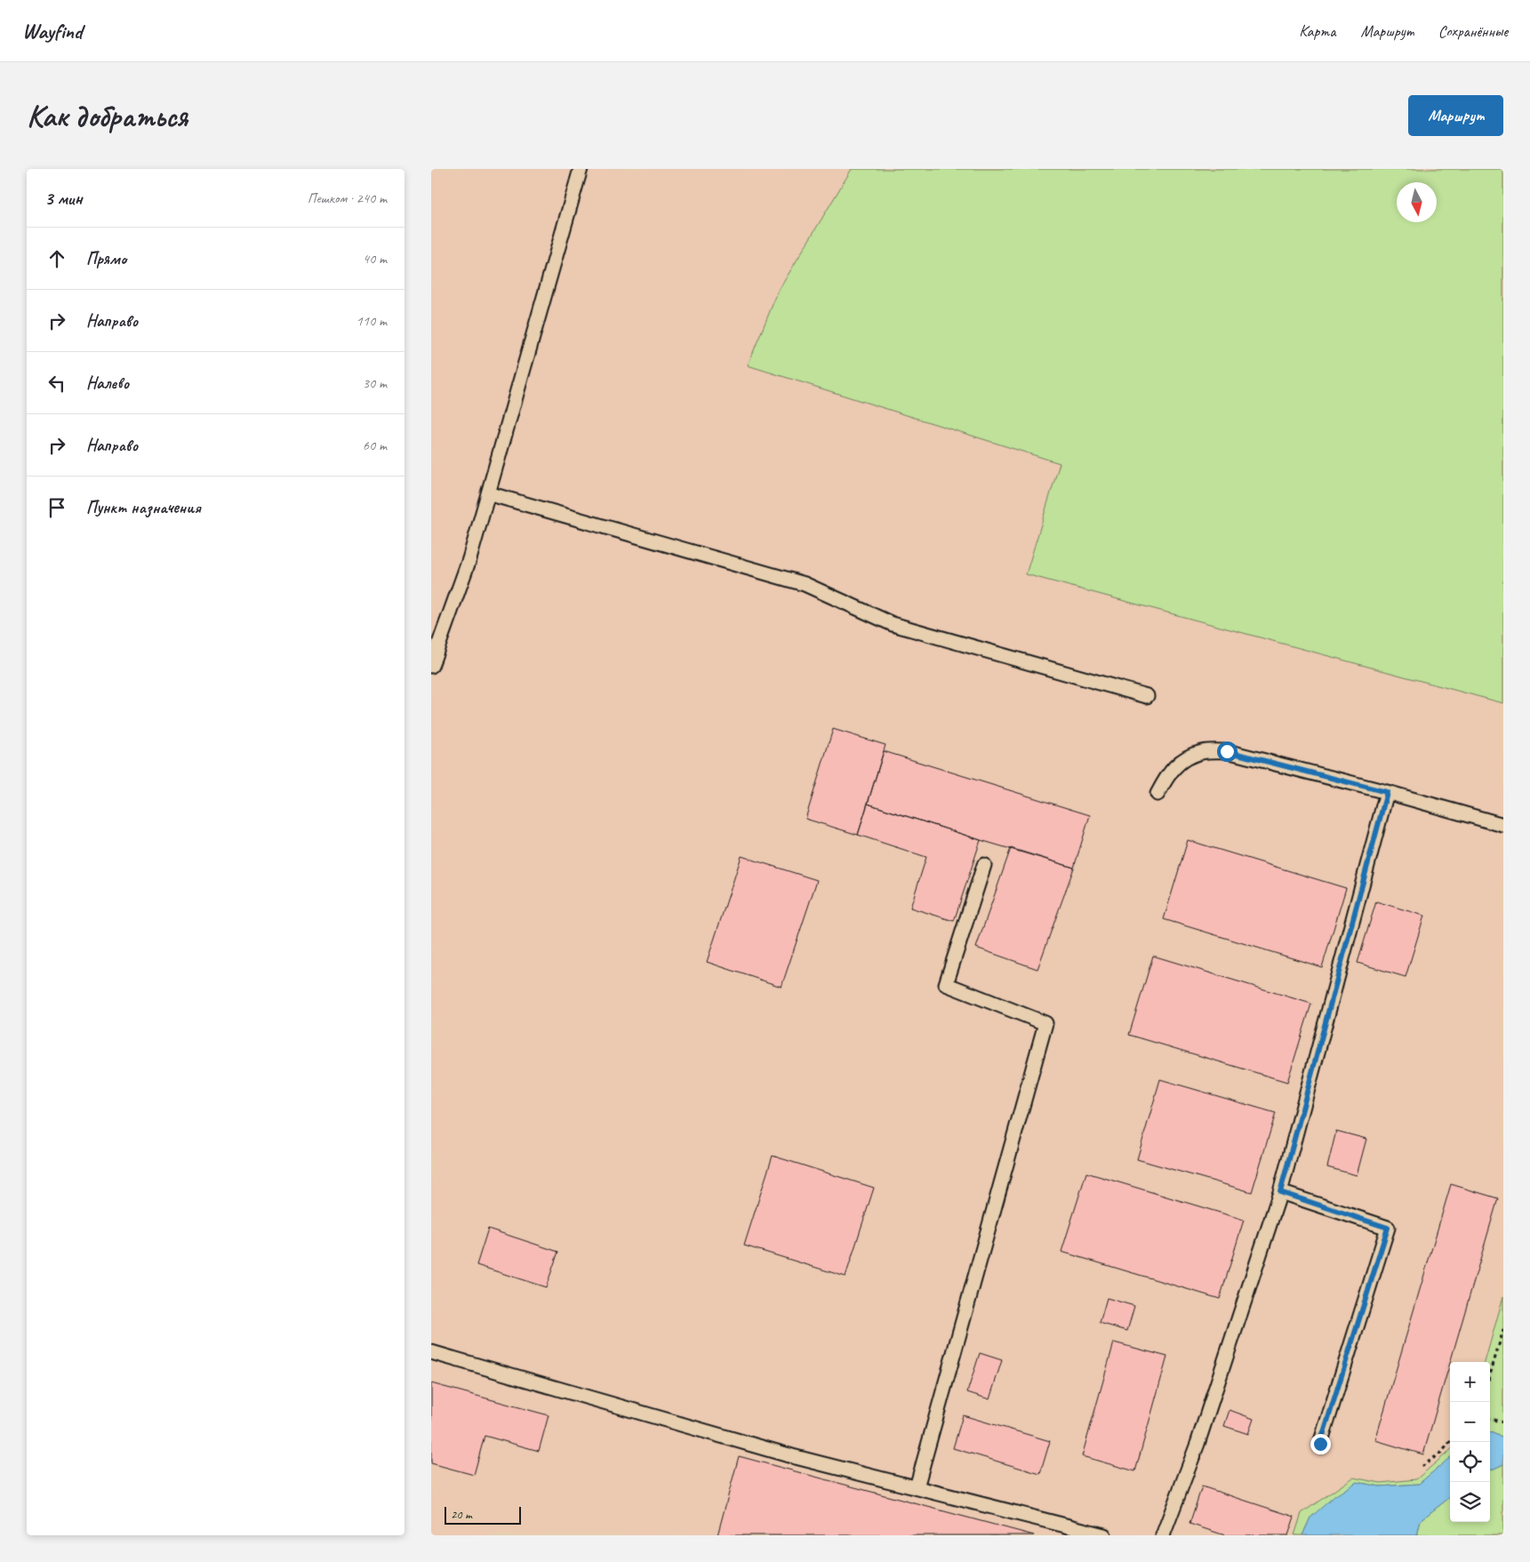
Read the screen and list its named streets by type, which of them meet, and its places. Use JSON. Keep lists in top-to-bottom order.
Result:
{
  "scale_bar": "20 m",
  "north": "bottom",
  "page": {
    "header": "Wayfind",
    "nav": ["Карта", "Маршрут", "Сохранённые"],
    "buttons": "Маршрут",
    "title": "Как добраться",
    "heading": ["3 мин", "Пешком · 240 m"],
    "list": [
      ["Прямо", "40 m"],
      ["Направо", "110 m"],
      ["Налево", "30 m"],
      ["Направо", "60 m"],
      "Пункт назначения"
    ],
    "map_buttons": ["+", "−"],
    "scale": "20 m"
  }
}
